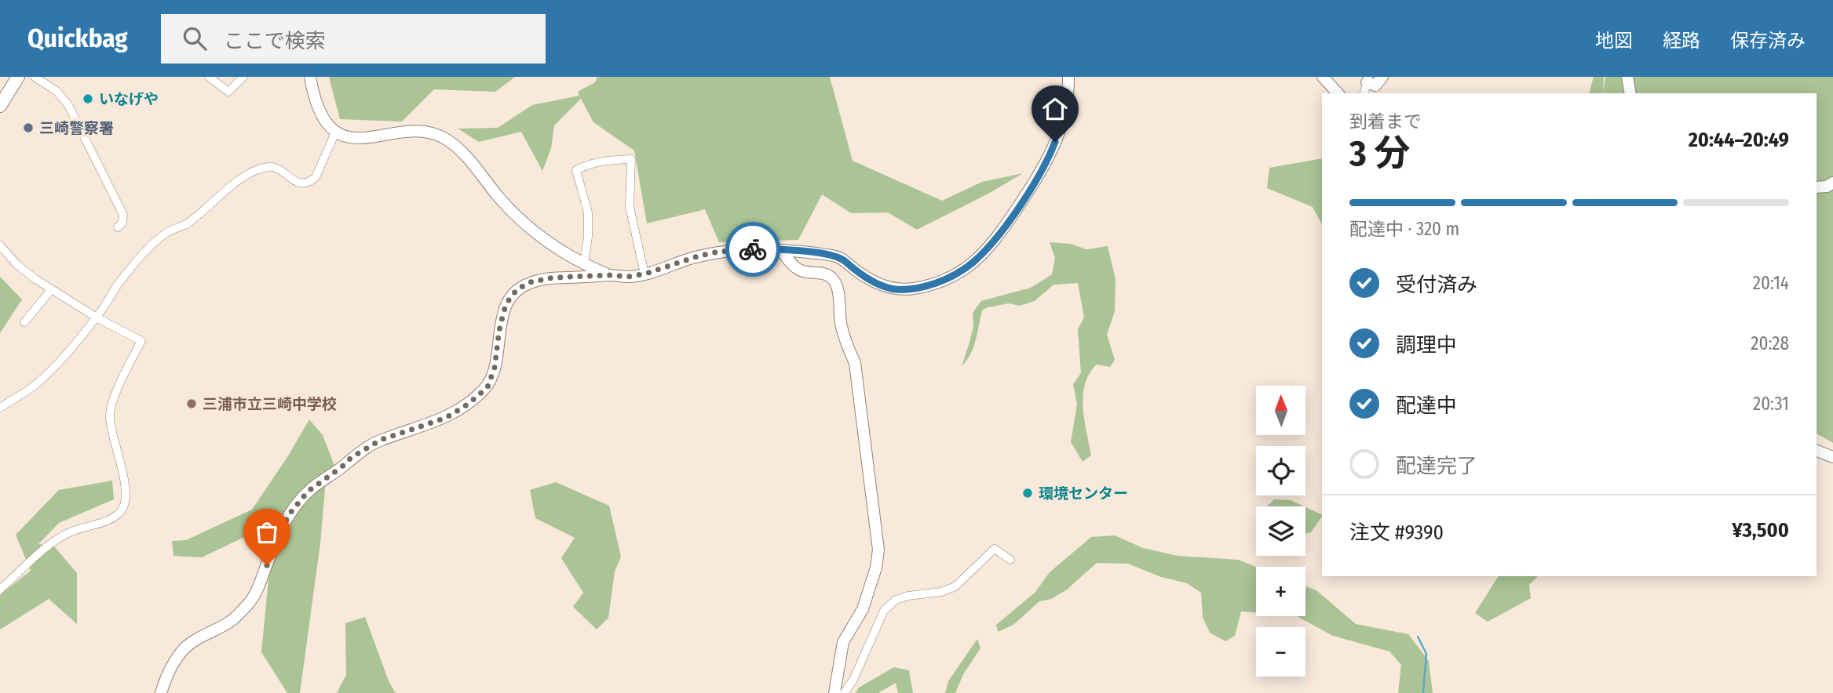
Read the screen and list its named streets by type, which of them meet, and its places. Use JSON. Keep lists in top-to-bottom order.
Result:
{
  "places": [
    "いなげや",
    "三崎警察署",
    "三浦市立三崎中学校",
    "環境センター"
  ],
  "north": "top",
  "page": {
    "header": "Quickbag",
    "search": "ここで検索",
    "nav": ["地図", "経路", "保存済み"],
    "heading": ["3 分", "到着まで", "20:44–20:49"],
    "panel": ["注文 #9390", "¥3,500"],
    "bar": "配達中 · 320 m",
    "list": [
      ["受付済み", "20:14"],
      ["調理中", "20:28"],
      ["配達中", "20:31"],
      "配達完了"
    ],
    "map_buttons": ["+", "−"]
  }
}
